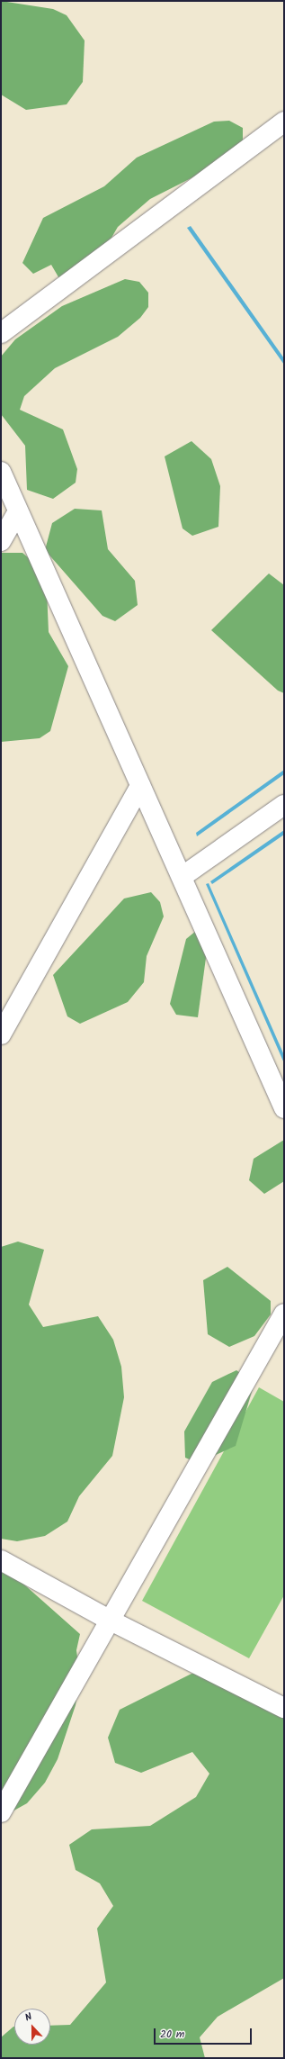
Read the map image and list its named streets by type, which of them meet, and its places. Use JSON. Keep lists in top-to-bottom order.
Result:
{
  "scale_bar": "20 m",
  "north": "top"
}
